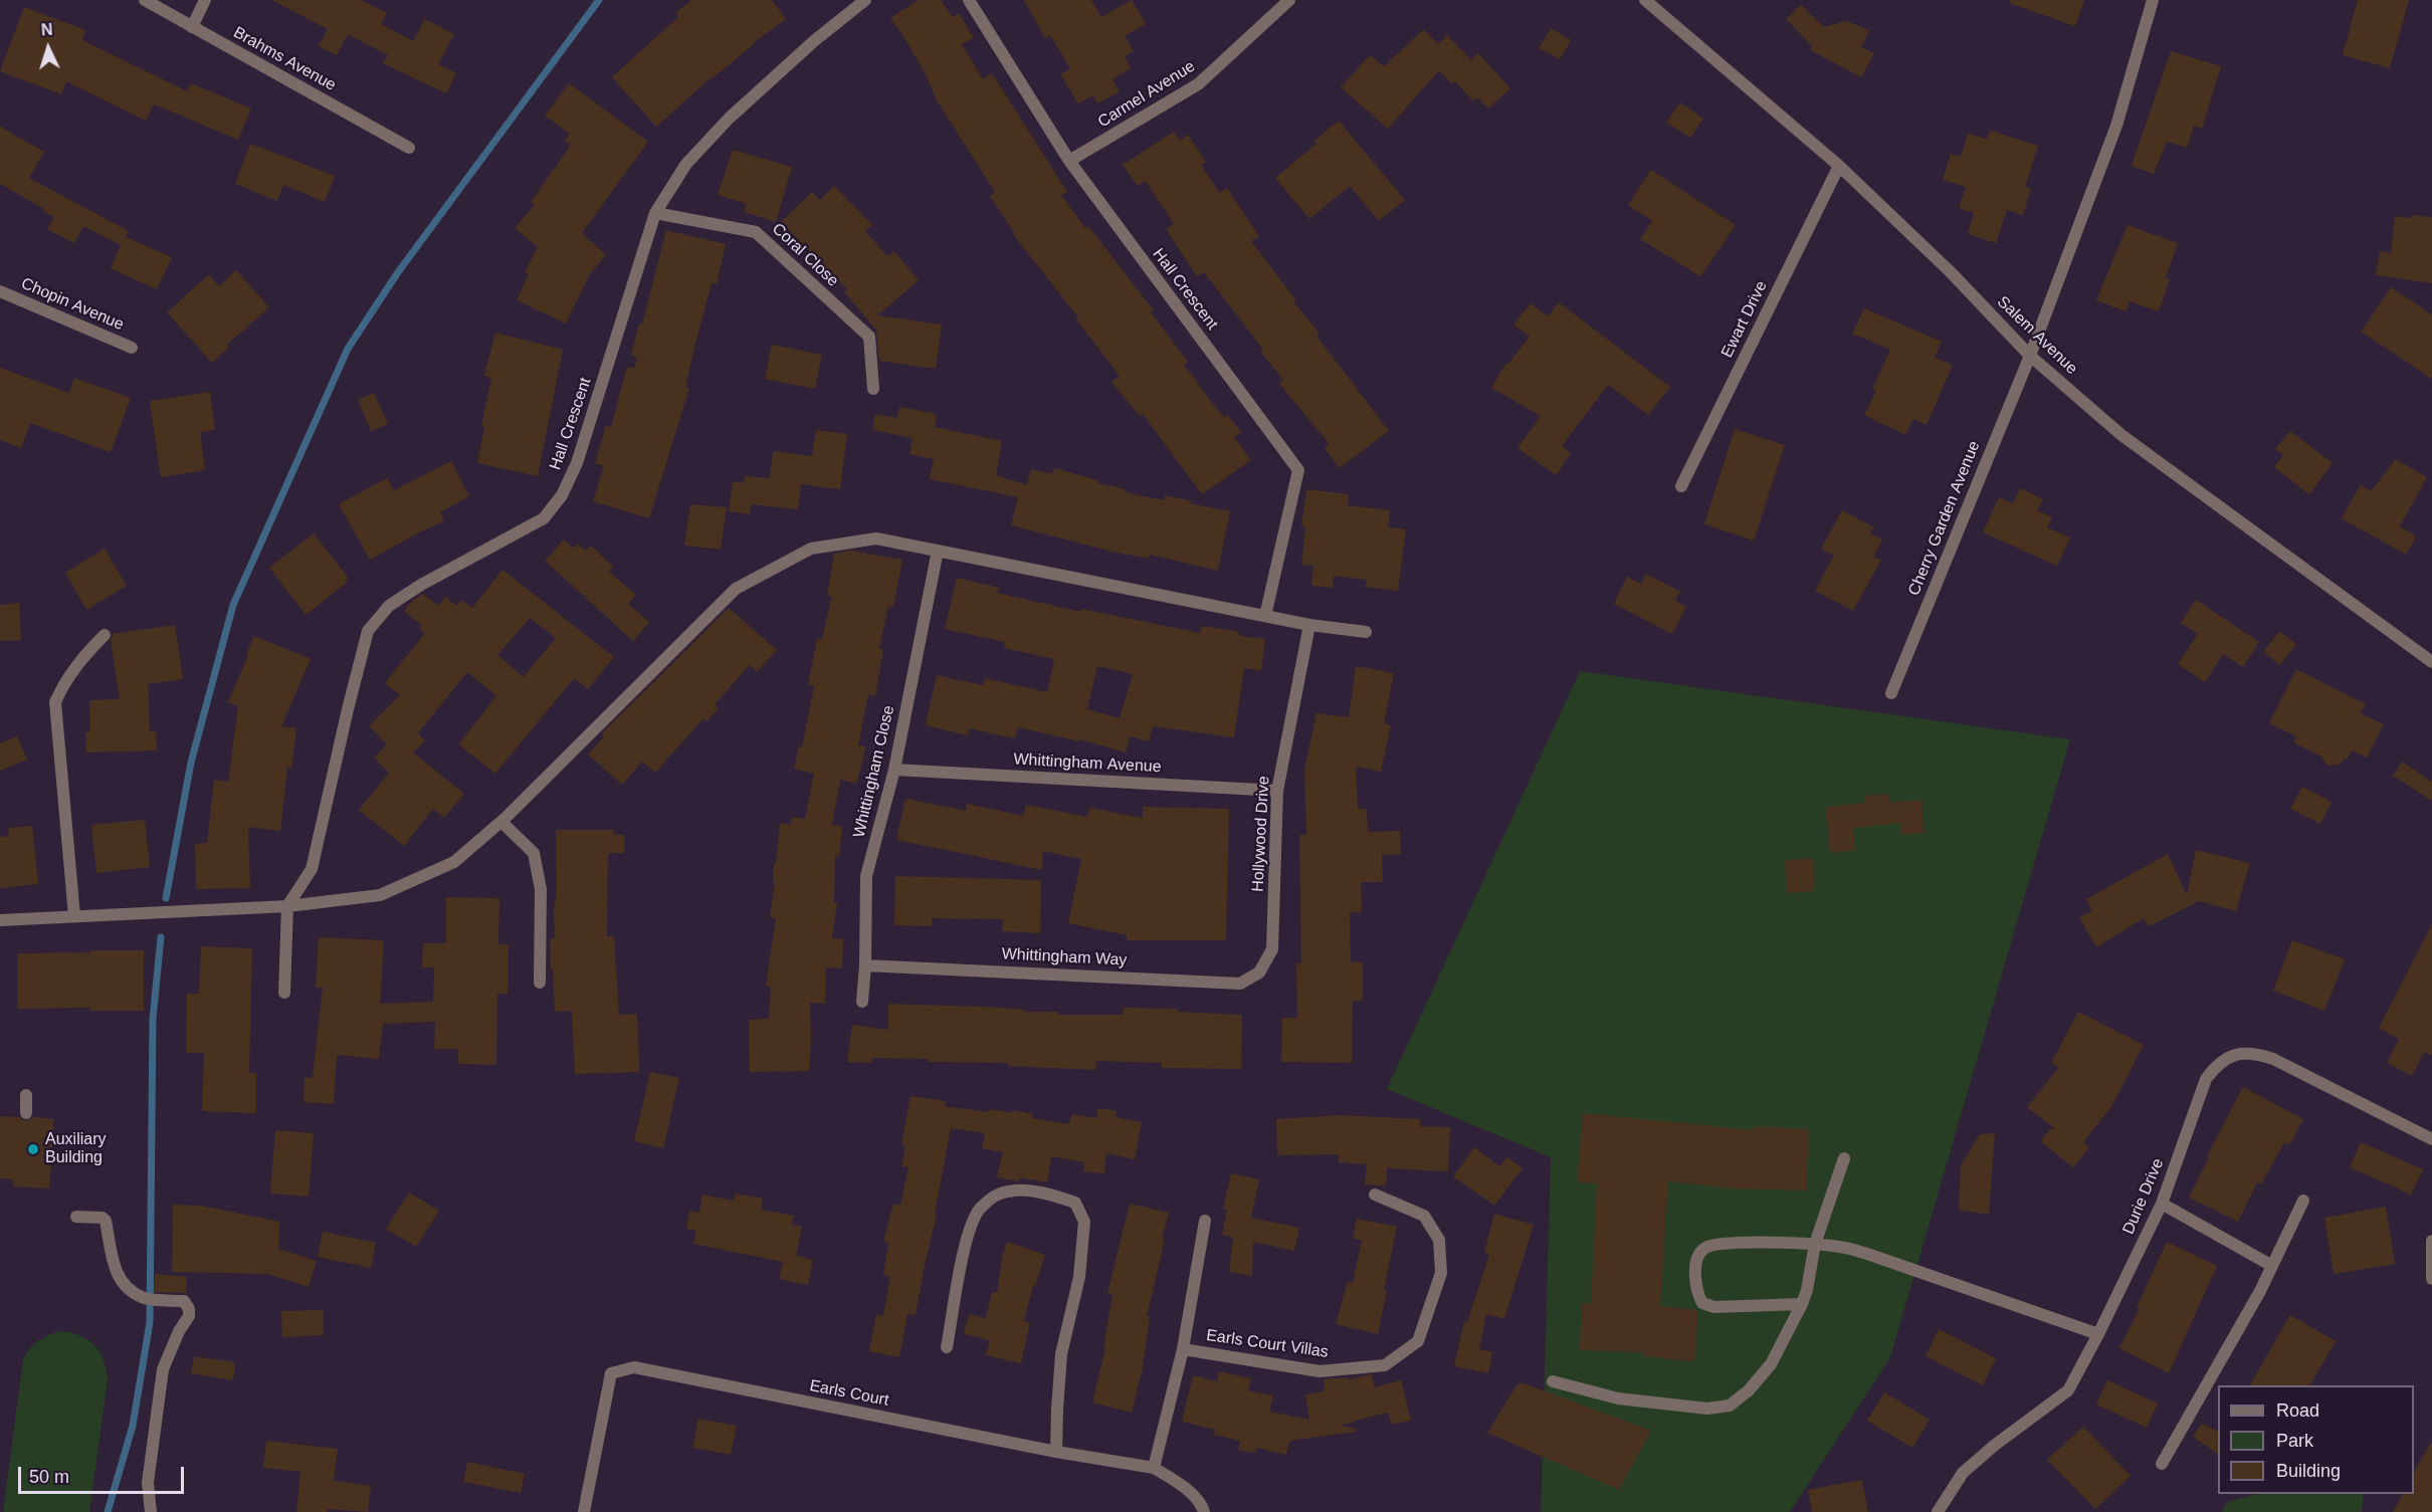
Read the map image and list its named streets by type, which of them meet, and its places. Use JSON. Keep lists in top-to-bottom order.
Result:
{
  "streets": {
    "street": [
      "Brahms Avenue",
      "Carmel Avenue",
      "Coral Close",
      "Hall Crescent",
      "Chopin Avenue",
      "Ewart Drive",
      "Salem Avenue",
      "Cherry Garden Avenue",
      "Whittingham Avenue",
      "Whittingham Close",
      "Hollywood Drive",
      "Whittingham Way",
      "Durie Drive",
      "Earls Court Villas",
      "Earls Court"
    ]
  },
  "crossings": [
    ["Carmel Avenue", "Hall Crescent"],
    ["Coral Close", "Hall Crescent"],
    ["Ewart Drive", "Salem Avenue"],
    ["Salem Avenue", "Cherry Garden Avenue"],
    ["Whittingham Avenue", "Whittingham Close"],
    ["Whittingham Avenue", "Hollywood Drive"],
    ["Whittingham Close", "Whittingham Way"],
    ["Hollywood Drive", "Whittingham Way"],
    ["Earls Court Villas", "Earls Court"]
  ],
  "places": ["Auxiliary Building"],
  "legend": ["Road", "Park", "Building"],
  "scale_bar": "50 m",
  "north": "top"
}
